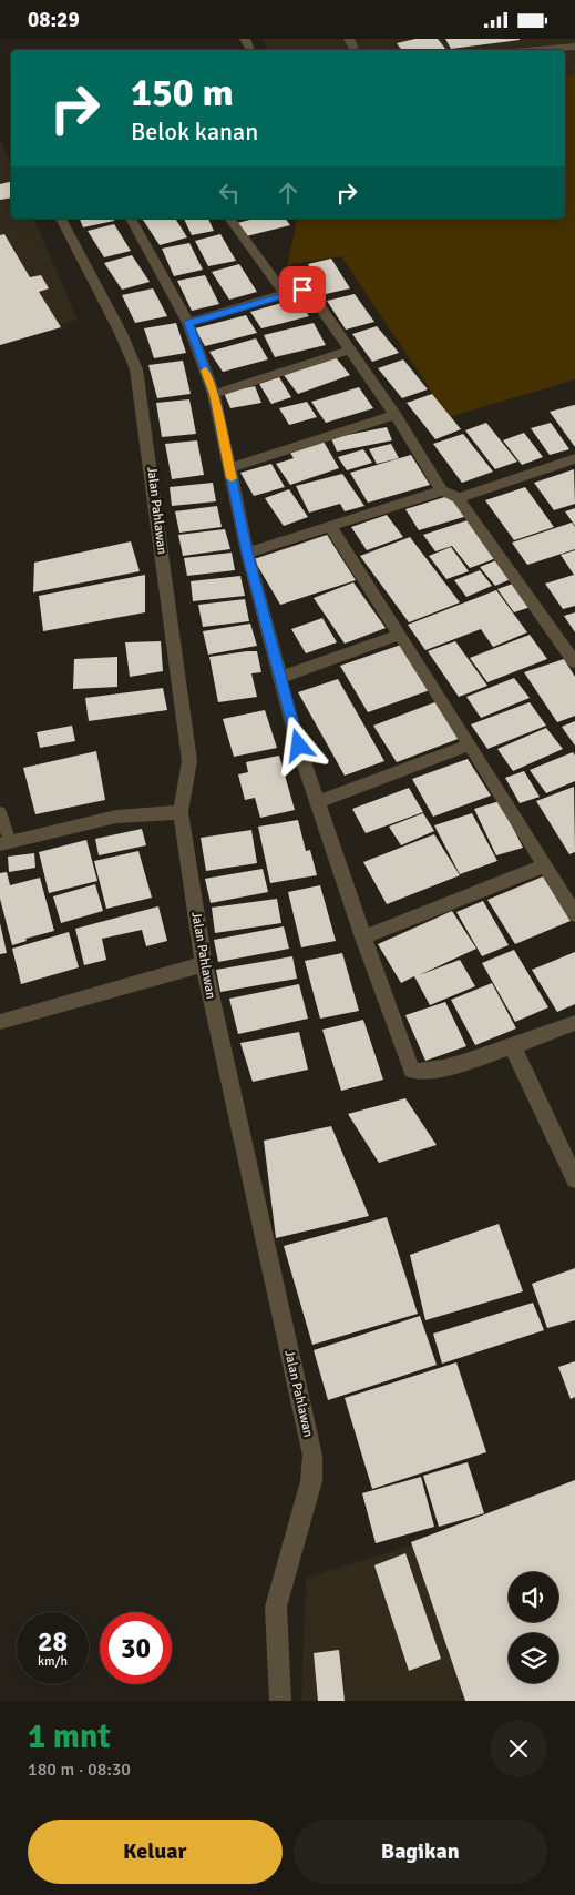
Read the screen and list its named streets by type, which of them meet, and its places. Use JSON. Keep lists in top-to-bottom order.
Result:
{
  "streets": {
    "street": ["Jalan Pahlawan"]
  },
  "page": {
    "status": "08:29",
    "turn": ["150 m", "Belok kanan"],
    "speed": "28 km/h",
    "limit": "30",
    "heading": ["1 mnt", "180 m · 08:30"],
    "buttons": ["Keluar", "Bagikan"]
  }
}
